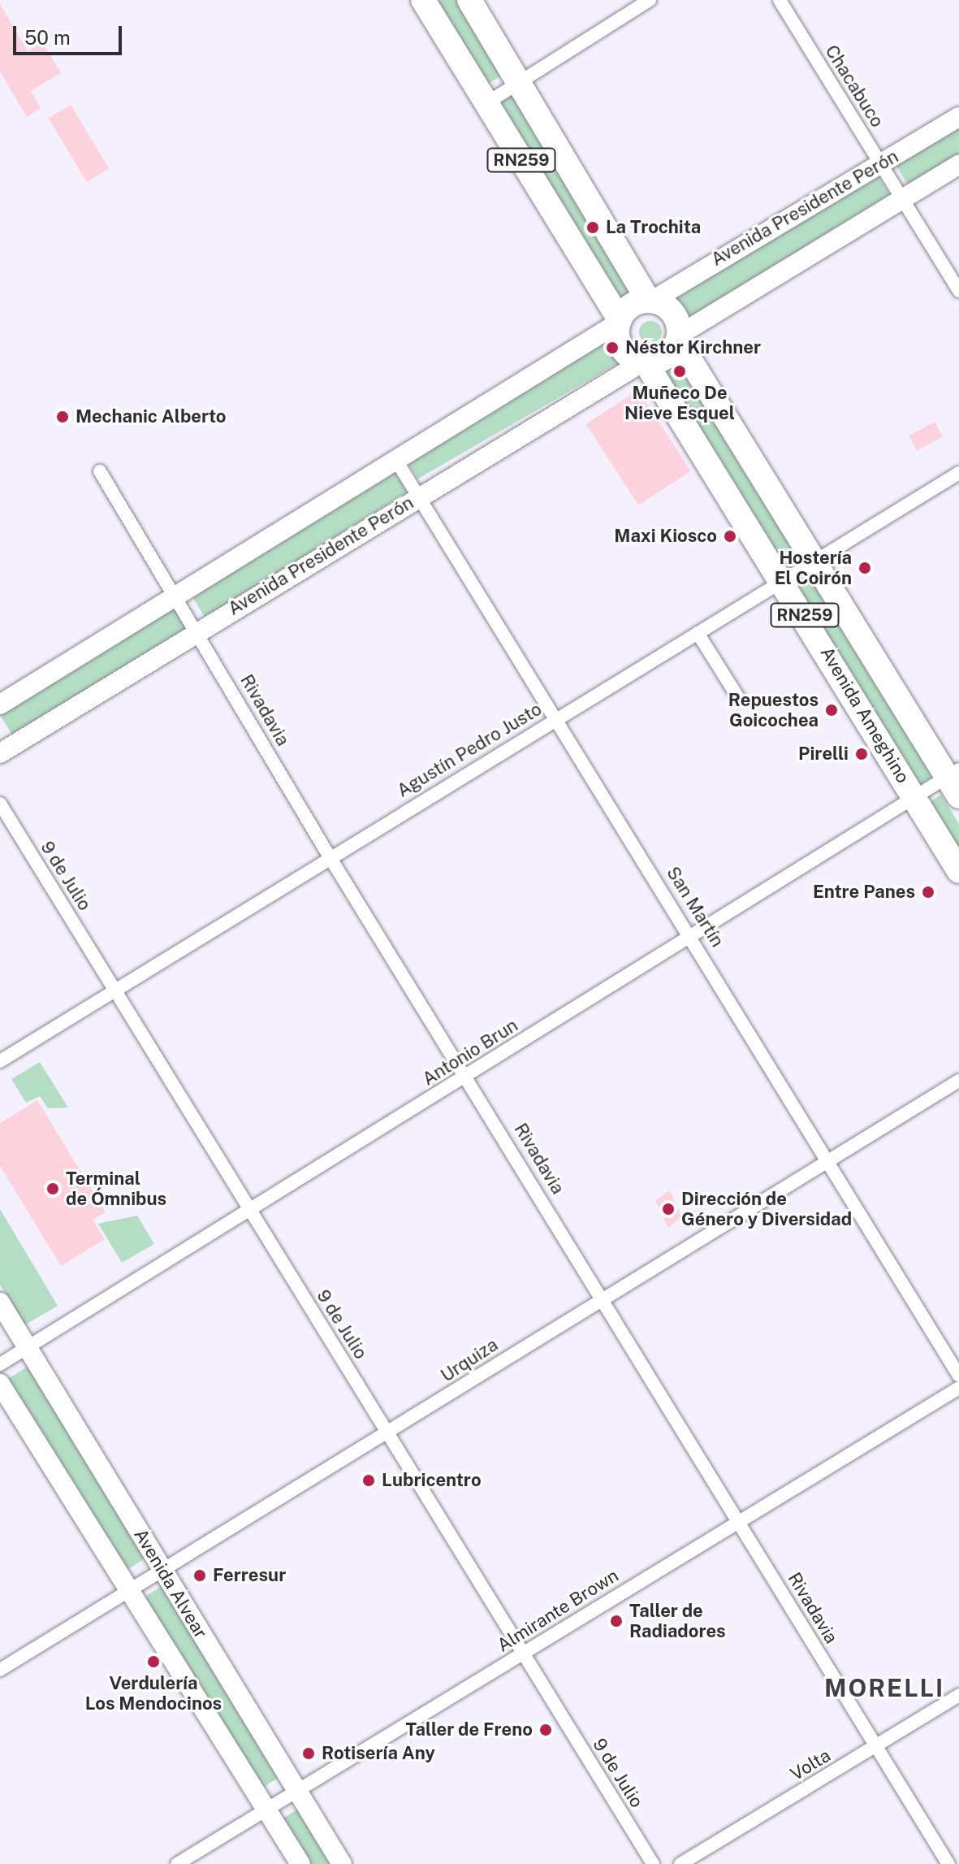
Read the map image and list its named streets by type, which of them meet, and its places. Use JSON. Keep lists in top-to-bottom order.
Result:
{
  "streets": {
    "highway": ["RN259", "Avenida Ameghino"],
    "main road": ["Avenida Presidente Perón", "Avenida Alvear"],
    "street": [
      "Chacabuco",
      "Rivadavia",
      "Agustín Pedro Justo",
      "9 de Julio",
      "San Martín",
      "Antonio Brun",
      "Urquiza",
      "Almirante Brown",
      "Volta"
    ]
  },
  "crossings": [
    ["Chacabuco", "Avenida Presidente Perón"],
    ["RN259", "Avenida Presidente Perón"],
    ["RN259", "Avenida Ameghino"],
    ["Avenida Presidente Perón", "Rivadavia"],
    ["Avenida Presidente Perón", "Avenida Ameghino"],
    ["Avenida Presidente Perón", "San Martín"],
    ["Rivadavia", "Agustín Pedro Justo"],
    ["Rivadavia", "Antonio Brun"],
    ["Rivadavia", "Urquiza"],
    ["Rivadavia", "Almirante Brown"],
    ["Rivadavia", "Volta"],
    ["Avenida Ameghino", "Agustín Pedro Justo"],
    ["Avenida Ameghino", "Antonio Brun"],
    ["Agustín Pedro Justo", "9 de Julio"],
    ["Agustín Pedro Justo", "San Martín"],
    ["9 de Julio", "Antonio Brun"],
    ["9 de Julio", "Urquiza"],
    ["9 de Julio", "Almirante Brown"],
    ["San Martín", "Antonio Brun"],
    ["San Martín", "Urquiza"],
    ["Antonio Brun", "Avenida Alvear"],
    ["Urquiza", "Avenida Alvear"],
    ["Avenida Alvear", "Almirante Brown"]
  ],
  "districts": ["MORELLI"],
  "places": [
    "La Trochita",
    "Néstor Kirchner",
    "Muñeco De Nieve Esquel",
    "Mechanic Alberto",
    "Maxi Kiosco",
    "Hostería El Coirón",
    "Repuestos Goicochea",
    "Pirelli",
    "Entre Panes",
    "Terminal de Ómnibus",
    "Dirección de Género y Diversidad",
    "Lubricentro",
    "Ferresur",
    "Taller de Radiadores",
    "Verdulería Los Mendocinos",
    "Taller de Freno",
    "Rotisería Any"
  ],
  "scale_bar": "50 m"
}
